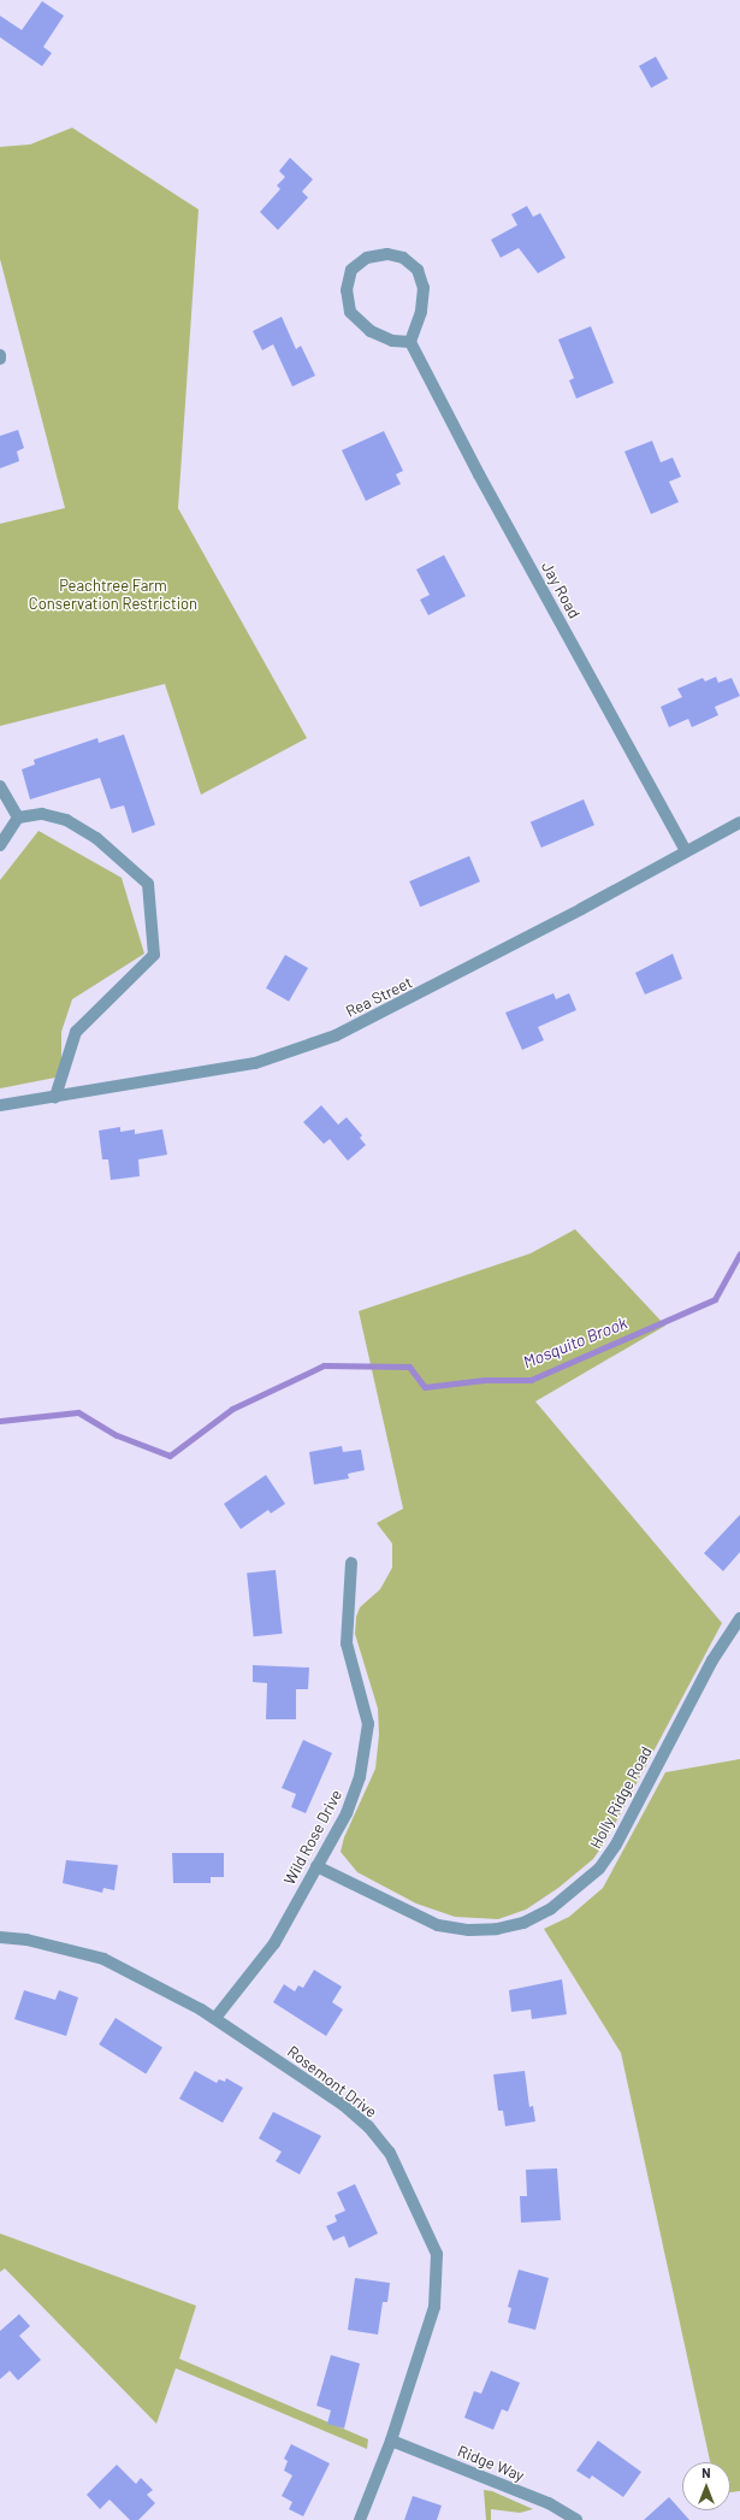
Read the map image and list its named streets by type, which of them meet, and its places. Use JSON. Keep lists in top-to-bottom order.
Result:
{
  "streets": {
    "street": [
      "Jay Road",
      "Rea Street",
      "Holly Ridge Road",
      "Wild Rose Drive",
      "Rosemont Drive",
      "Ridge Way"
    ]
  },
  "crossings": [
    ["Jay Road", "Rea Street"],
    ["Holly Ridge Road", "Wild Rose Drive"],
    ["Wild Rose Drive", "Rosemont Drive"],
    ["Rosemont Drive", "Ridge Way"]
  ],
  "water": ["Mosquito Brook"],
  "parks": ["Peachtree Farm Conservation Restriction"],
  "north": "top"
}
